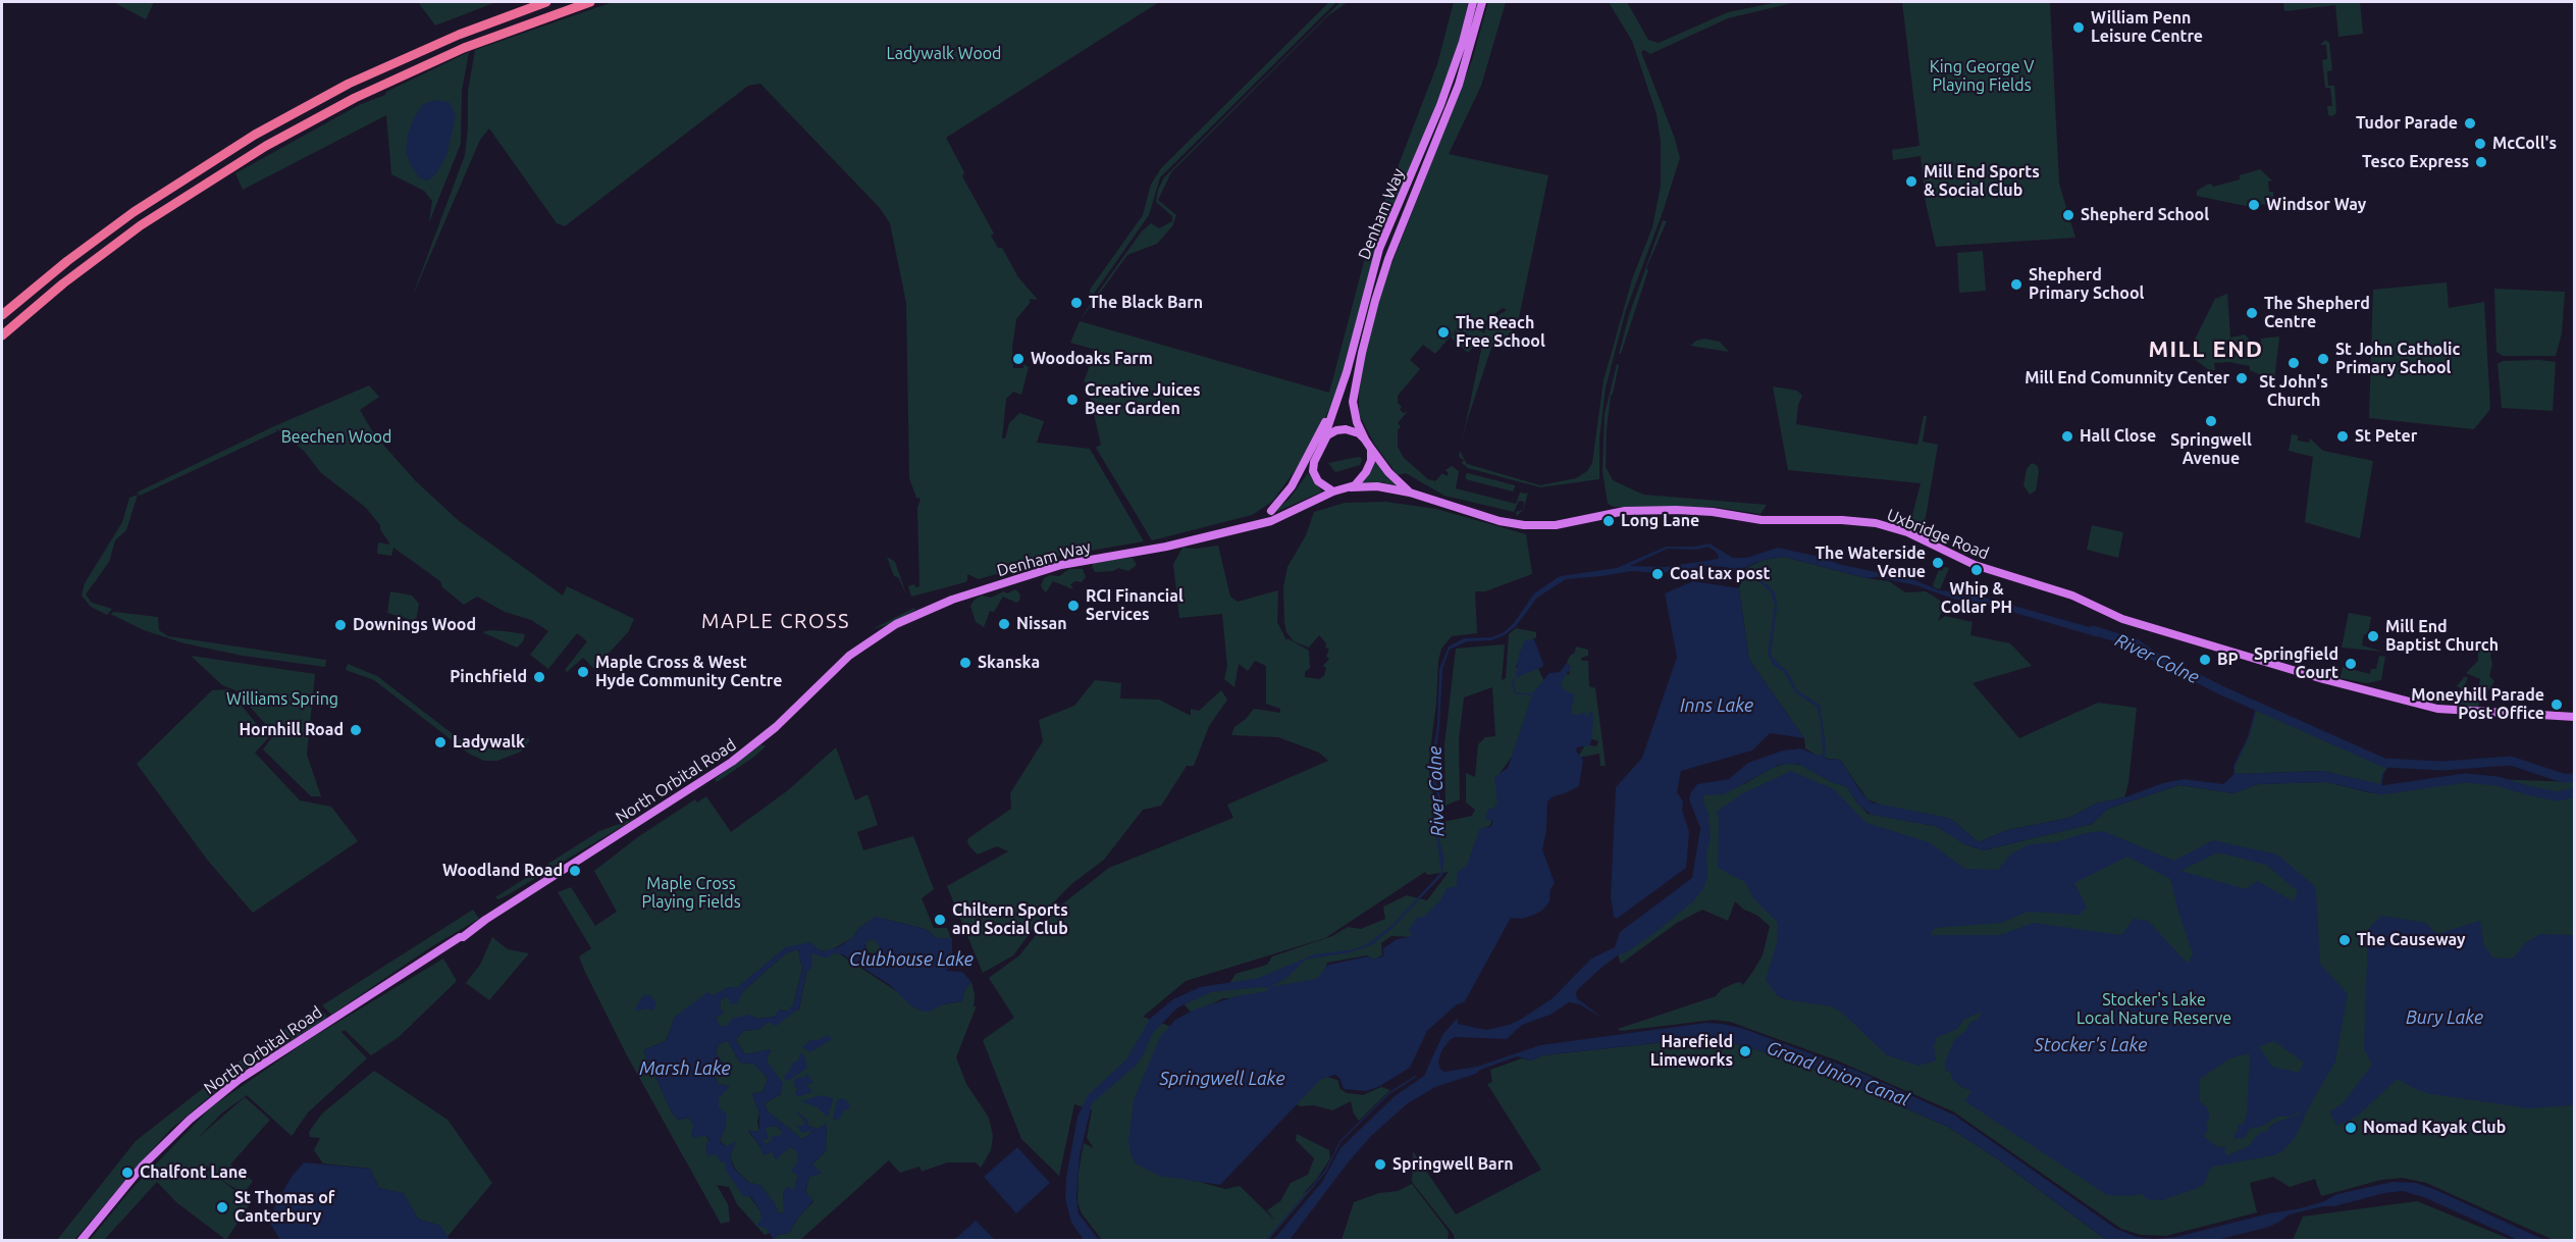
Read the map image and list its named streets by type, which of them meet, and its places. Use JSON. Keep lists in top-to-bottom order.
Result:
{
  "streets": {
    "main road": ["Denham Way", "Uxbridge Road", "North Orbital Road"]
  },
  "crossings": [
    ["Denham Way", "Uxbridge Road"],
    ["Denham Way", "North Orbital Road"]
  ],
  "districts": ["MILL END", "MAPLE CROSS"],
  "water": [
    "River Colne",
    "Inns Lake",
    "Clubhouse Lake",
    "Bury Lake",
    "Stocker's Lake",
    "Marsh Lake",
    "Grand Union Canal",
    "Springwell Lake"
  ],
  "parks": [
    "Ladywalk Wood",
    "King George V Playing Fields",
    "Beechen Wood",
    "Williams Spring",
    "Maple Cross Playing Fields",
    "Stocker's Lake Local Nature Reserve"
  ],
  "places": [
    "William Penn Leisure Centre",
    "Tudor Parade",
    "McColl's",
    "Tesco Express",
    "Mill End Sports & Social Club",
    "Windsor Way",
    "Shepherd School",
    "Shepherd Primary School",
    "The Black Barn",
    "The Shepherd Centre",
    "The Reach Free School",
    "Woodoaks Farm",
    "St John Catholic Primary School",
    "St John's Church",
    "Mill End Comunnity Center",
    "Creative Juices Beer Garden",
    "Springwell Avenue",
    "Hall Close",
    "St Peter",
    "Long Lane",
    "The Waterside Venue",
    "Whip & Collar PH",
    "Coal tax post",
    "RCI Financial Services",
    "Nissan",
    "Downings Wood",
    "Mill End Baptist Church",
    "BP",
    "Skanska",
    "Springfield Court",
    "Maple Cross & West Hyde Community Centre",
    "Pinchfield",
    "Moneyhill Parade Post Office",
    "Hornhill Road",
    "Ladywalk",
    "Woodland Road",
    "Chiltern Sports and Social Club",
    "The Causeway",
    "Harefield Limeworks",
    "Nomad Kayak Club",
    "Springwell Barn",
    "Chalfont Lane",
    "St Thomas of Canterbury"
  ]
}
